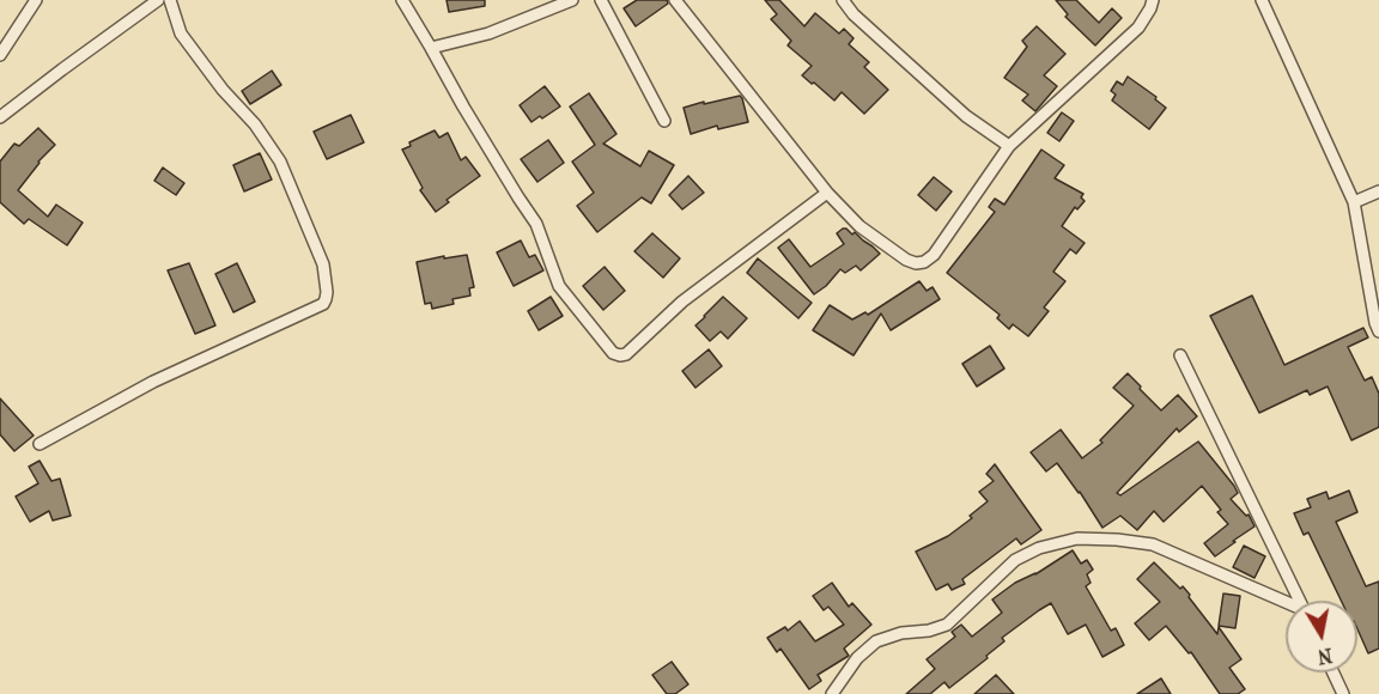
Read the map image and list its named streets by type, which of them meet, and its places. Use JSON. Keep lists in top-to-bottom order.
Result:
{
  "north": "bottom"
}
